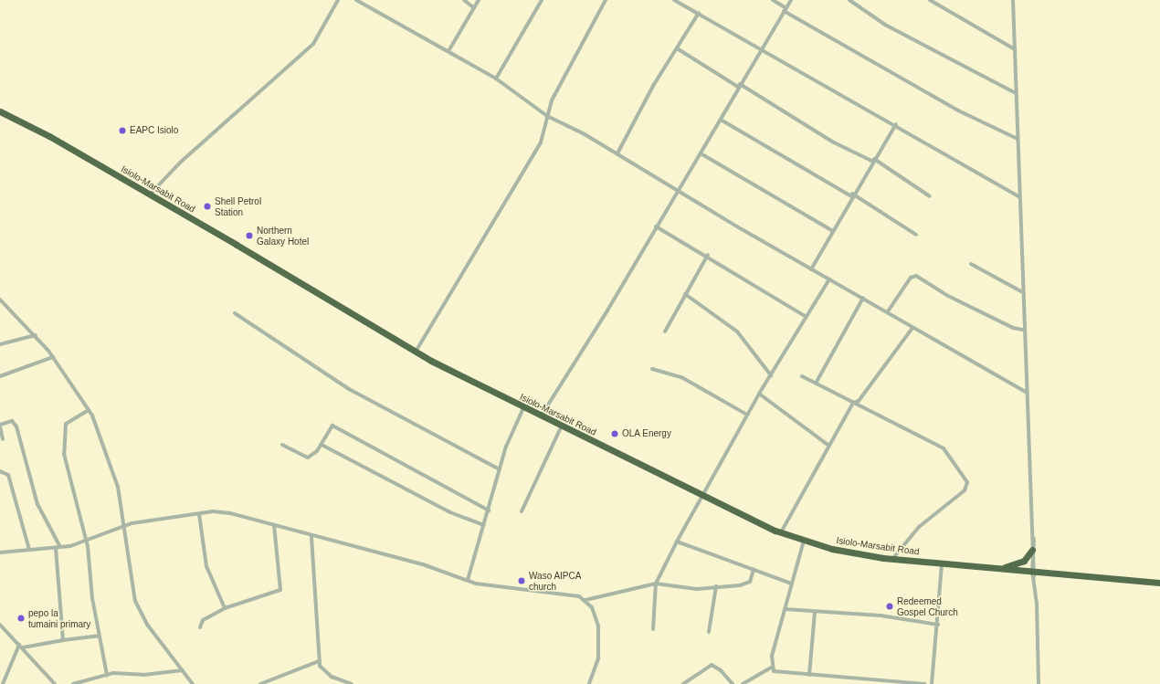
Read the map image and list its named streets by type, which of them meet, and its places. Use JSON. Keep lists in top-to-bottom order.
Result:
{
  "streets": {
    "highway": ["Isiolo-Marsabit Road"]
  },
  "places": [
    "EAPC Isiolo",
    "Shell Petrol Station",
    "Northern Galaxy Hotel",
    "OLA Energy",
    "Waso AIPCA church",
    "Redeemed Gospel Church",
    "pepo la tumaini primary"
  ]
}
